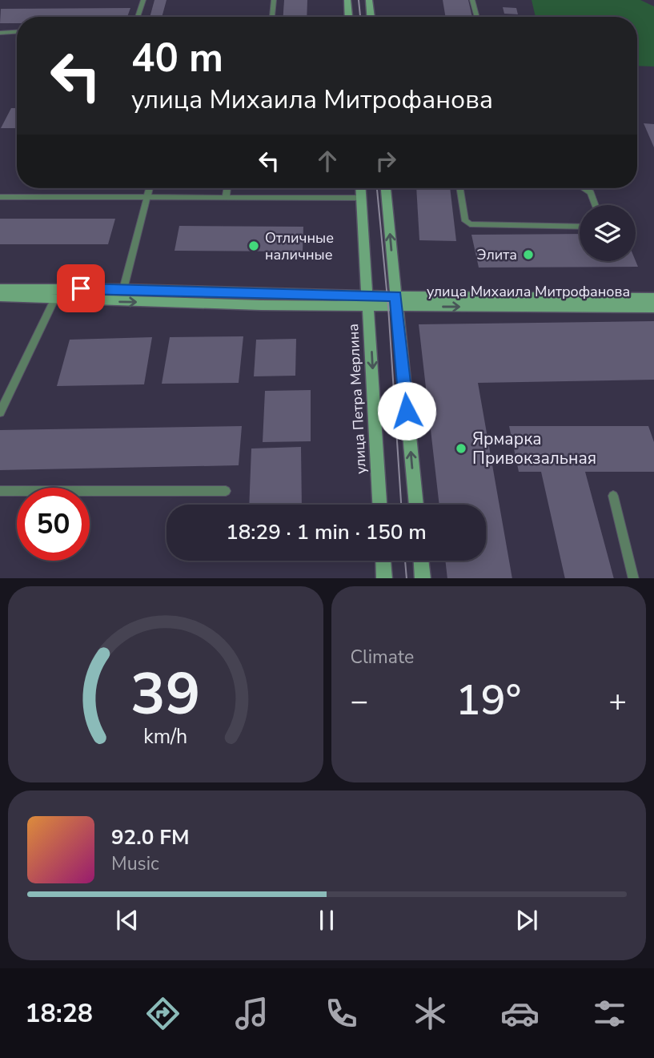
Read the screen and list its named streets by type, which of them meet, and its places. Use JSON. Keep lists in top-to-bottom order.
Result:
{
  "streets": {
    "main road": ["улица Михаила Митрофанова", "улица Петра Мерлина"]
  },
  "crossings": [
    ["улица Михаила Митрофанова", "улица Петра Мерлина"]
  ],
  "places": ["Отличные наличные", "Элита", "Ярмарка Привокзальная"],
  "page": {
    "turn": ["40 m", "улица Михаила Митрофанова"],
    "limit": "50",
    "trip": "18:29 · 1 min · 150 m",
    "tile": "Climate",
    "heat": ["−", "19°", "+"],
    "song": ["92.0 FM", "Music"],
    "tabs": "18:28",
    "gauge": ["39", "km/h"]
  }
}
